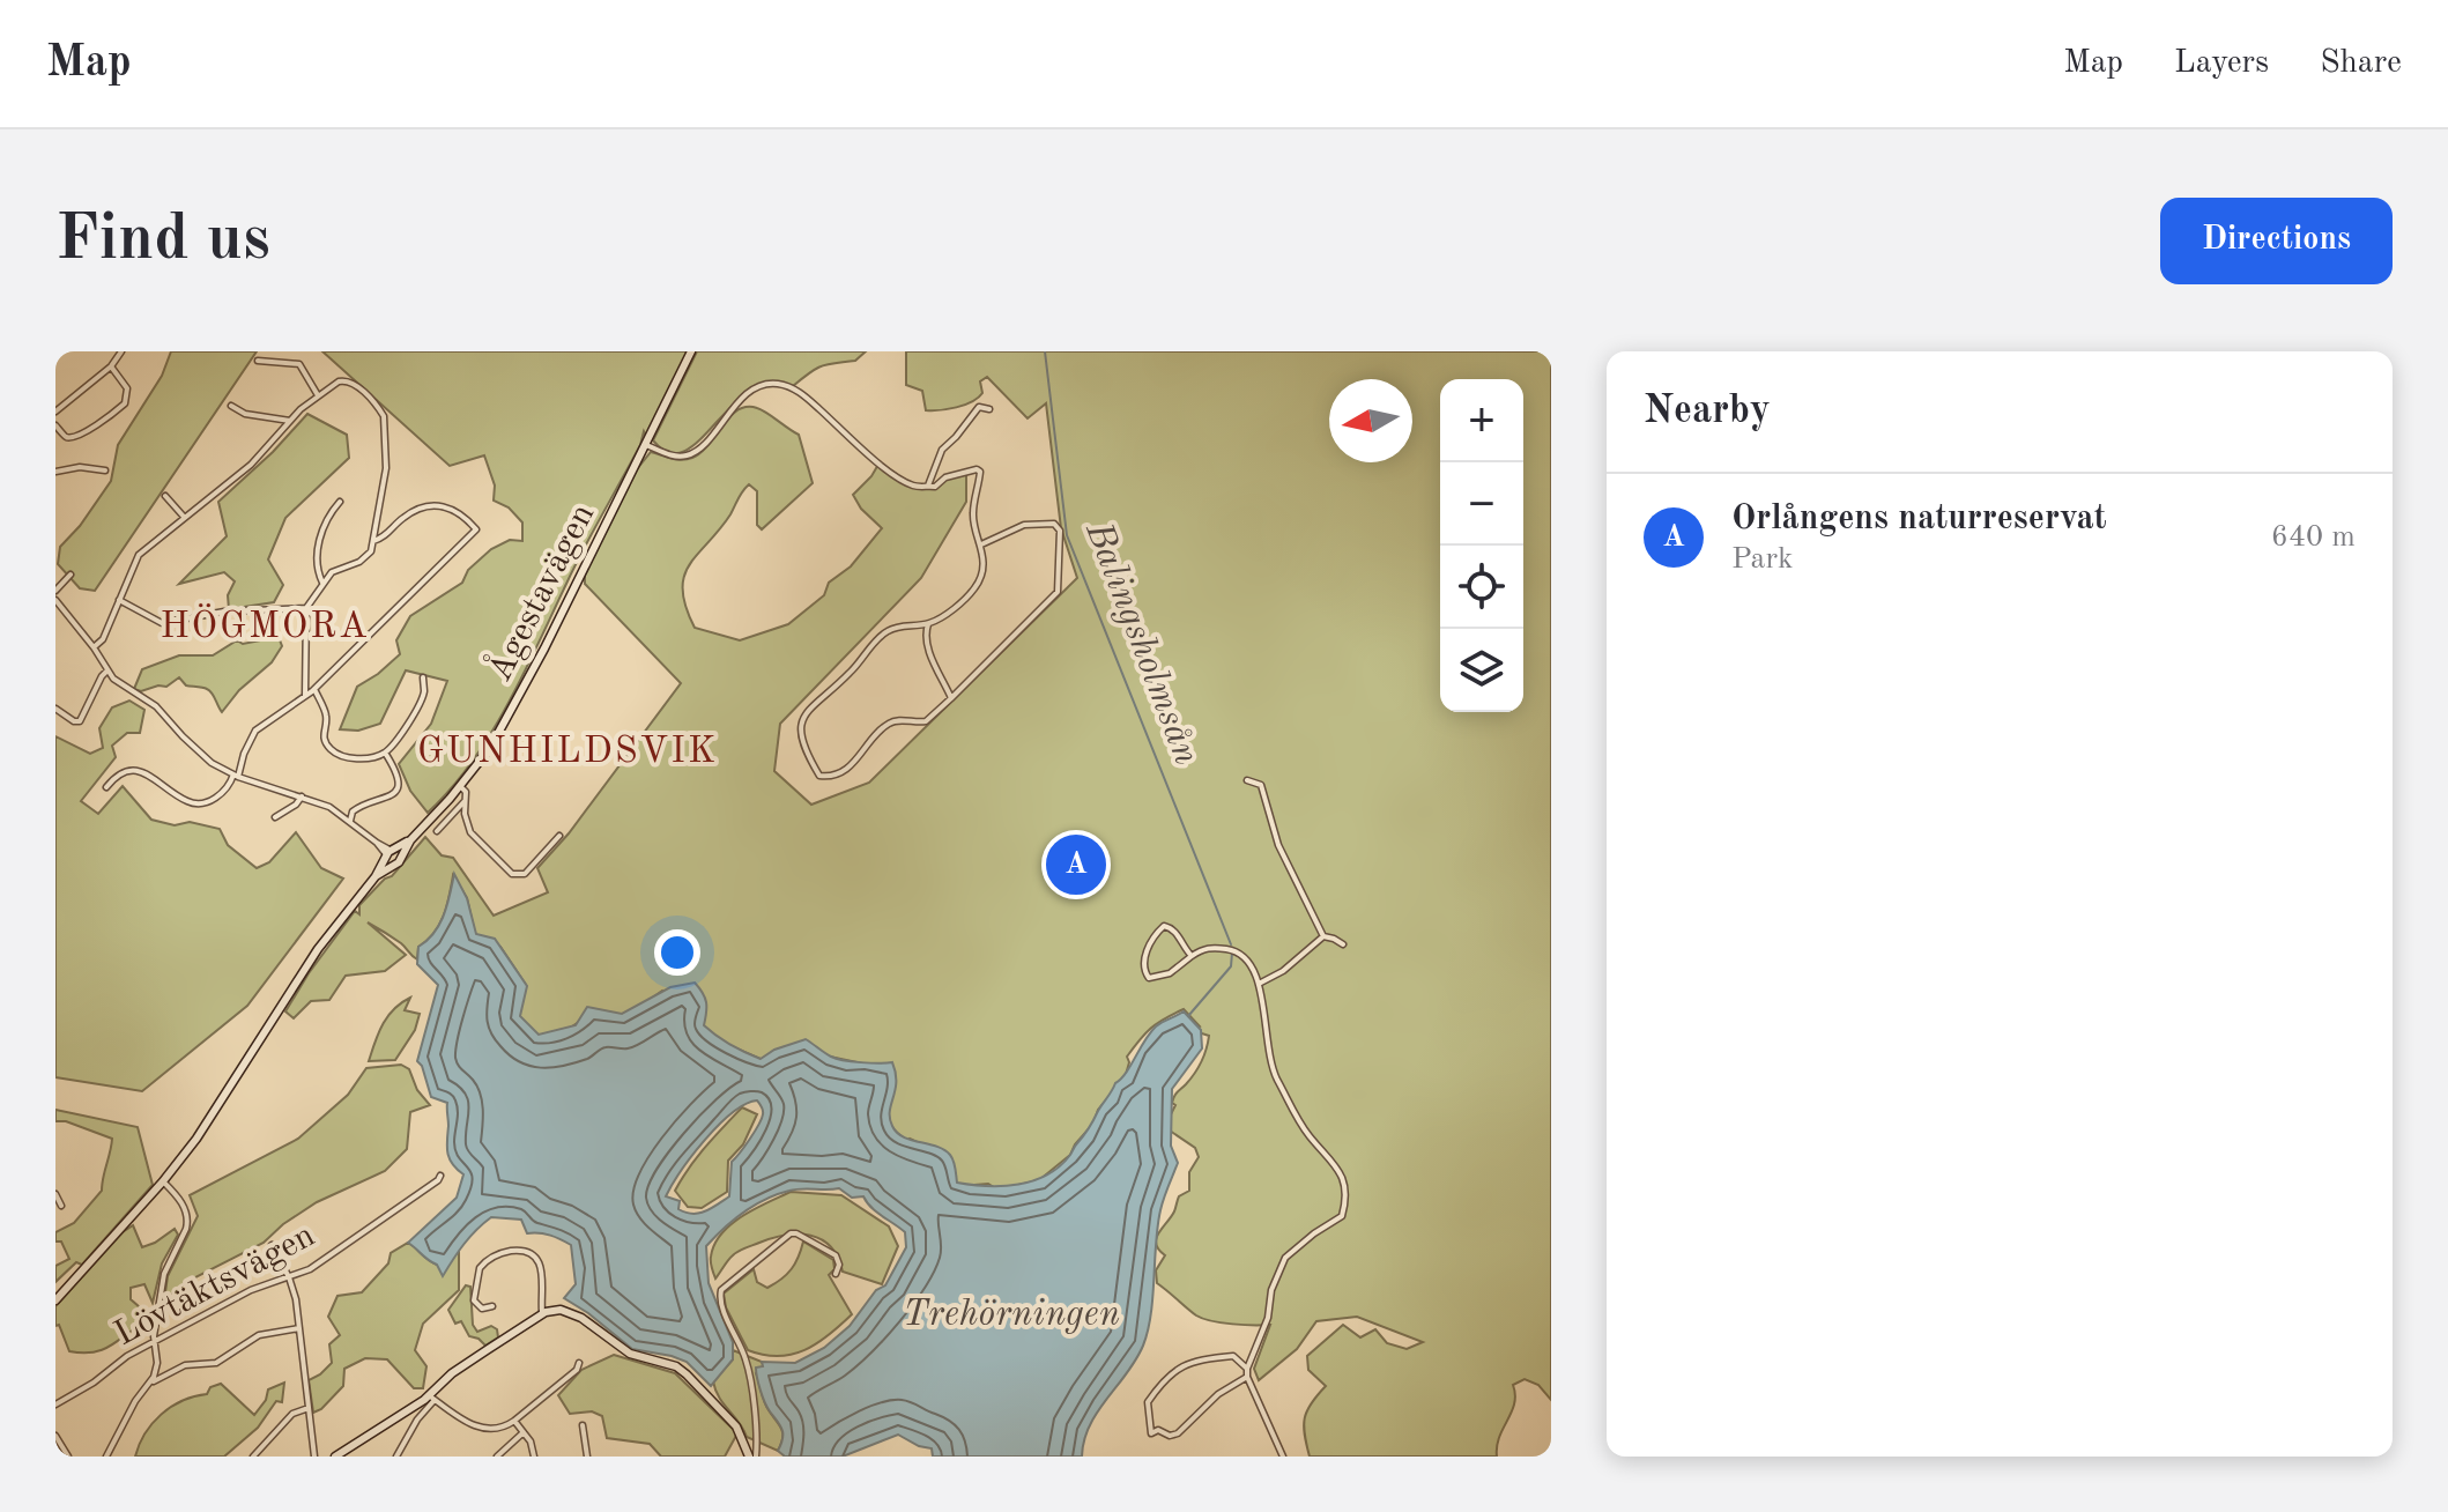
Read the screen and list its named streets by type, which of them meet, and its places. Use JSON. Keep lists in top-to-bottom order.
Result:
{
  "streets": {
    "main road": ["Ågestavägen"],
    "street": ["Lövtäktsvägen"]
  },
  "districts": ["HÖGMORA", "GUNHILDSVIK"],
  "water": ["Balingsholmsån", "Trehörningen"],
  "north": "left",
  "page": {
    "header": "Map",
    "nav": ["Map", "Layers", "Share"],
    "buttons": "Directions",
    "title": "Find us",
    "heading": "Nearby",
    "map_buttons": ["+", "−"],
    "list": [
      {
        "mark": "A",
        "name": "Orlångens naturreservat",
        "note": "Park",
        "value": "640 m"
      }
    ],
    "pins": "A"
  }
}
